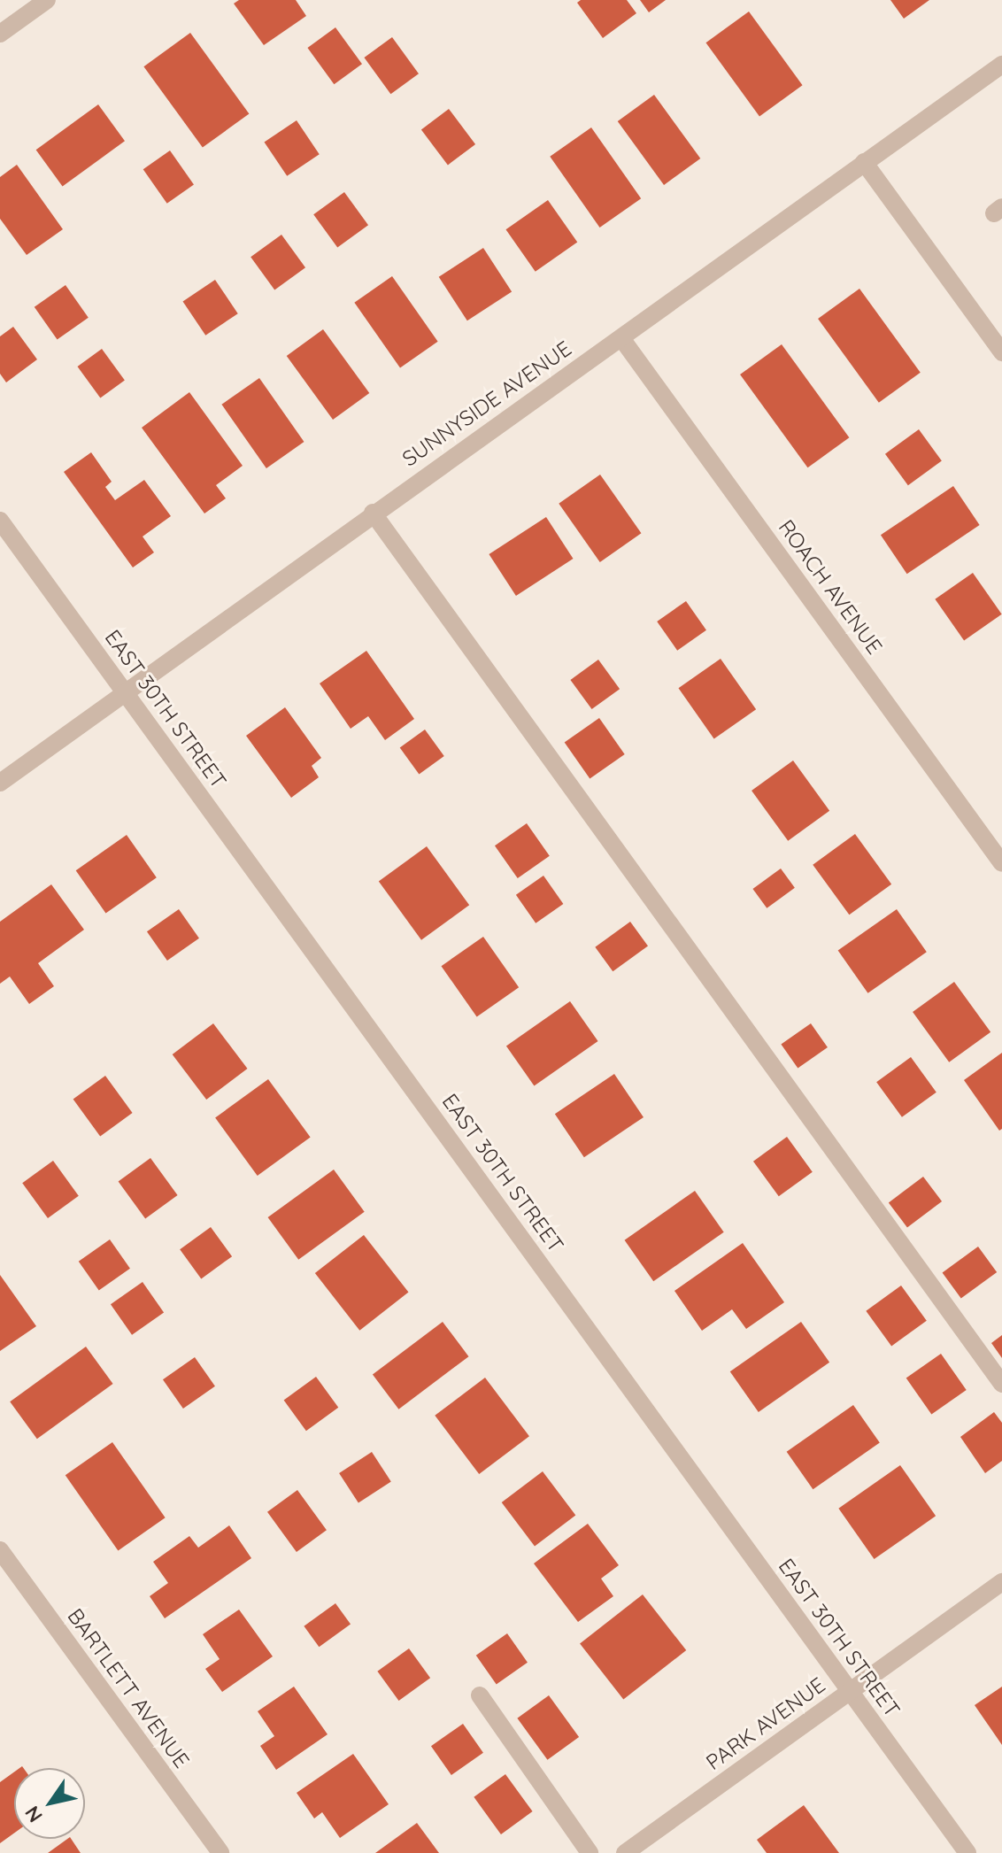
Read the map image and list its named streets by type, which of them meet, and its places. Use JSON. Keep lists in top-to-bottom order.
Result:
{
  "streets": {
    "street": [
      "SUNNYSIDE AVENUE",
      "ROACH AVENUE",
      "EAST 30TH STREET",
      "BARTLETT AVENUE",
      "PARK AVENUE"
    ]
  },
  "crossings": [
    ["SUNNYSIDE AVENUE", "ROACH AVENUE"],
    ["SUNNYSIDE AVENUE", "EAST 30TH STREET"],
    ["EAST 30TH STREET", "PARK AVENUE"]
  ],
  "north": "bottom left"
}
